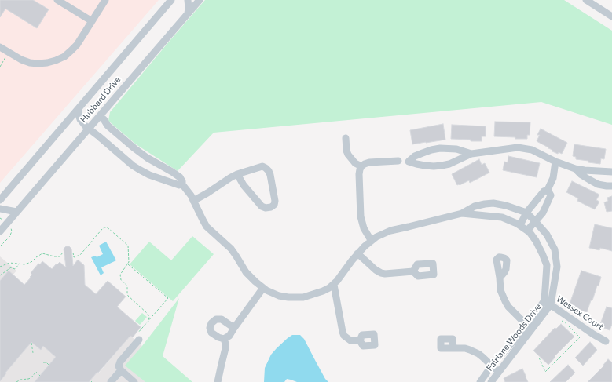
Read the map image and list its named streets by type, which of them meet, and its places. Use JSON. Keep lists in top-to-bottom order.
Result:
{
  "streets": {
    "street": ["Hubbard Drive", "Wessex Court", "Fairlane Woods Drive"]
  },
  "crossings": [
    ["Hubbard Drive", "Fairlane Woods Drive"],
    ["Wessex Court", "Fairlane Woods Drive"]
  ]
}
